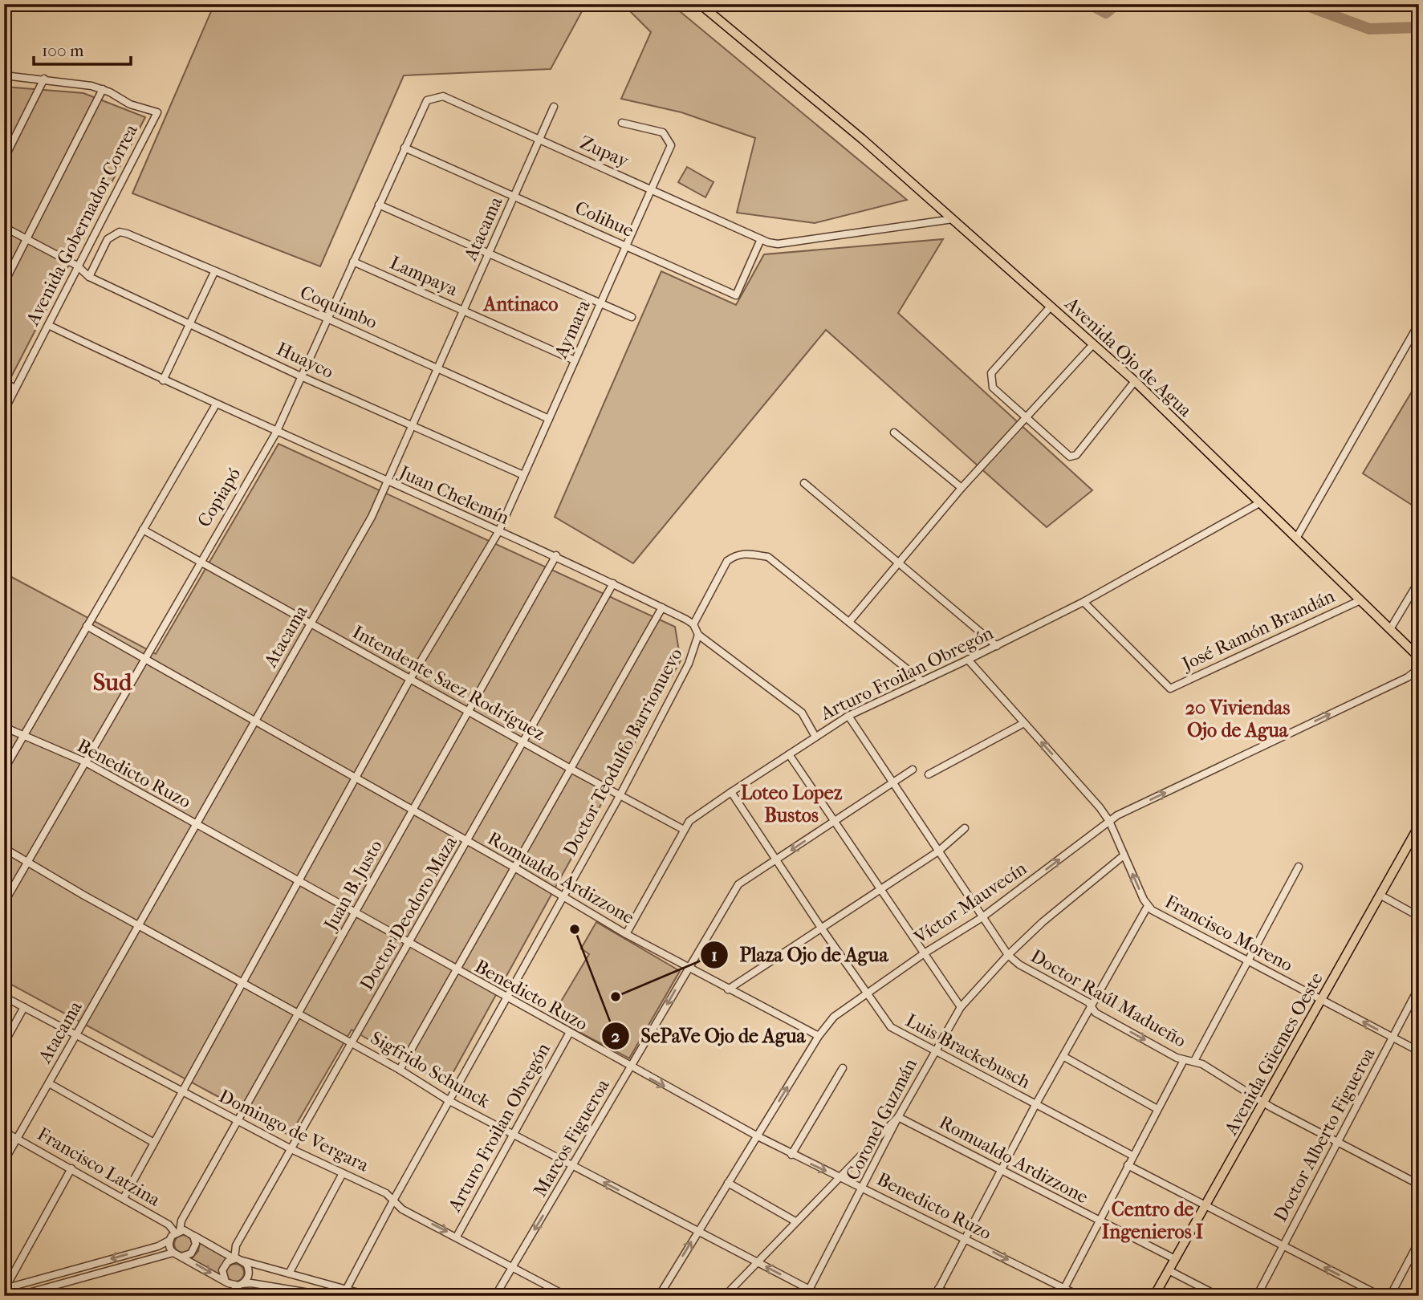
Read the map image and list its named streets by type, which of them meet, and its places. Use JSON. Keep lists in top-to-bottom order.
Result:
{
  "streets": {
    "main road": ["Avenida Ojo de Agua", "Avenida Güemes Oeste"],
    "street": [
      "Zupay",
      "Colihue",
      "Avenida Gobernador Correa",
      "Atacama",
      "Lampaya",
      "Coquimbo",
      "Aymara",
      "Huayco",
      "Juan Chelemín",
      "Copiapó",
      "José Ramón Brandán",
      "Arturo Froilan Obregón",
      "Intendente Saez Rodríguez",
      "Doctor Teodulfo Barrionuevo",
      "Benedicto Ruzo",
      "Romualdo Ardizzone",
      "Juan B. Justo",
      "Víctor Mauvecín",
      "Doctor Deodoro Maza",
      "Francisco Moreno",
      "Doctor Raúl Madueño",
      "Luis Brackebusch",
      "Sigfrido Schunck",
      "Coronel Guzmán",
      "Domingo de Vergara",
      "Doctor Alberto Figueroa",
      "Marcos Figueroa",
      "Francisco Latzina"
    ]
  },
  "crossings": [
    ["Zupay", "Colihue"],
    ["Zupay", "Atacama"],
    ["Zupay", "Aymara"],
    ["Zupay", "Copiapó"],
    ["Colihue", "Atacama"],
    ["Colihue", "Aymara"],
    ["Colihue", "Copiapó"],
    ["Avenida Gobernador Correa", "Huayco"],
    ["Avenida Gobernador Correa", "Juan Chelemín"],
    ["Atacama", "Lampaya"],
    ["Atacama", "Coquimbo"],
    ["Atacama", "Huayco"],
    ["Atacama", "Juan Chelemín"],
    ["Atacama", "Intendente Saez Rodríguez"],
    ["Atacama", "Benedicto Ruzo"],
    ["Atacama", "Romualdo Ardizzone"],
    ["Atacama", "Sigfrido Schunck"],
    ["Atacama", "Domingo de Vergara"],
    ["Atacama", "Francisco Latzina"],
    ["Lampaya", "Aymara"],
    ["Lampaya", "Copiapó"],
    ["Coquimbo", "Aymara"],
    ["Coquimbo", "Huayco"],
    ["Coquimbo", "Copiapó"],
    ["Aymara", "Huayco"],
    ["Aymara", "Juan Chelemín"],
    ["Aymara", "Intendente Saez Rodríguez"],
    ["Aymara", "Benedicto Ruzo"],
    ["Aymara", "Romualdo Ardizzone"],
    ["Aymara", "Sigfrido Schunck"],
    ["Aymara", "Domingo de Vergara"],
    ["Aymara", "Francisco Latzina"],
    ["Avenida Ojo de Agua", "José Ramón Brandán"],
    ["Avenida Ojo de Agua", "Arturo Froilan Obregón"],
    ["Huayco", "Copiapó"],
    ["Juan Chelemín", "Copiapó"],
    ["Juan Chelemín", "Juan B. Justo"],
    ["Juan Chelemín", "Doctor Deodoro Maza"],
    ["Copiapó", "Intendente Saez Rodríguez"],
    ["Copiapó", "Benedicto Ruzo"],
    ["Copiapó", "Romualdo Ardizzone"],
    ["Copiapó", "Sigfrido Schunck"],
    ["José Ramón Brandán", "Arturo Froilan Obregón"],
    ["Arturo Froilan Obregón", "Intendente Saez Rodríguez"],
    ["Arturo Froilan Obregón", "Benedicto Ruzo"],
    ["Arturo Froilan Obregón", "Romualdo Ardizzone"],
    ["Arturo Froilan Obregón", "Francisco Moreno"],
    ["Arturo Froilan Obregón", "Doctor Raúl Madueño"],
    ["Arturo Froilan Obregón", "Luis Brackebusch"],
    ["Arturo Froilan Obregón", "Sigfrido Schunck"],
    ["Arturo Froilan Obregón", "Domingo de Vergara"],
    ["Intendente Saez Rodríguez", "Doctor Teodulfo Barrionuevo"],
    ["Intendente Saez Rodríguez", "Juan B. Justo"],
    ["Intendente Saez Rodríguez", "Doctor Deodoro Maza"],
    ["Doctor Teodulfo Barrionuevo", "Benedicto Ruzo"],
    ["Doctor Teodulfo Barrionuevo", "Romualdo Ardizzone"],
    ["Doctor Teodulfo Barrionuevo", "Sigfrido Schunck"],
    ["Doctor Teodulfo Barrionuevo", "Domingo de Vergara"],
    ["Benedicto Ruzo", "Juan B. Justo"],
    ["Benedicto Ruzo", "Víctor Mauvecín"],
    ["Benedicto Ruzo", "Doctor Deodoro Maza"],
    ["Benedicto Ruzo", "Coronel Guzmán"],
    ["Benedicto Ruzo", "Marcos Figueroa"],
    ["Romualdo Ardizzone", "Juan B. Justo"],
    ["Romualdo Ardizzone", "Víctor Mauvecín"],
    ["Romualdo Ardizzone", "Doctor Deodoro Maza"],
    ["Romualdo Ardizzone", "Avenida Güemes Oeste"],
    ["Romualdo Ardizzone", "Coronel Guzmán"],
    ["Romualdo Ardizzone", "Marcos Figueroa"],
    ["Juan B. Justo", "Sigfrido Schunck"],
    ["Juan B. Justo", "Domingo de Vergara"],
    ["Juan B. Justo", "Francisco Latzina"],
    ["Víctor Mauvecín", "Francisco Moreno"],
    ["Víctor Mauvecín", "Doctor Raúl Madueño"],
    ["Víctor Mauvecín", "Luis Brackebusch"],
    ["Víctor Mauvecín", "Sigfrido Schunck"],
    ["Doctor Deodoro Maza", "Sigfrido Schunck"],
    ["Doctor Deodoro Maza", "Domingo de Vergara"],
    ["Francisco Moreno", "Avenida Güemes Oeste"],
    ["Francisco Moreno", "Coronel Guzmán"],
    ["Francisco Moreno", "Doctor Alberto Figueroa"],
    ["Doctor Raúl Madueño", "Avenida Güemes Oeste"],
    ["Doctor Raúl Madueño", "Coronel Guzmán"],
    ["Doctor Raúl Madueño", "Doctor Alberto Figueroa"],
    ["Doctor Raúl Madueño", "Marcos Figueroa"],
    ["Luis Brackebusch", "Coronel Guzmán"],
    ["Luis Brackebusch", "Marcos Figueroa"],
    ["Sigfrido Schunck", "Coronel Guzmán"],
    ["Sigfrido Schunck", "Marcos Figueroa"],
    ["Domingo de Vergara", "Marcos Figueroa"]
  ],
  "one_way": ["Víctor Mauvecín", "Francisco Moreno", "Marcos Figueroa"],
  "districts": [
    "Antinaco",
    "Sud",
    "20 Viviendas Ojo de Agua",
    "Loteo Lopez Bustos",
    "Centro de Ingenieros I"
  ],
  "places": ["SePaVe Ojo de Agua", "Plaza Ojo de Agua"],
  "scale_bar": "100 m"
}
